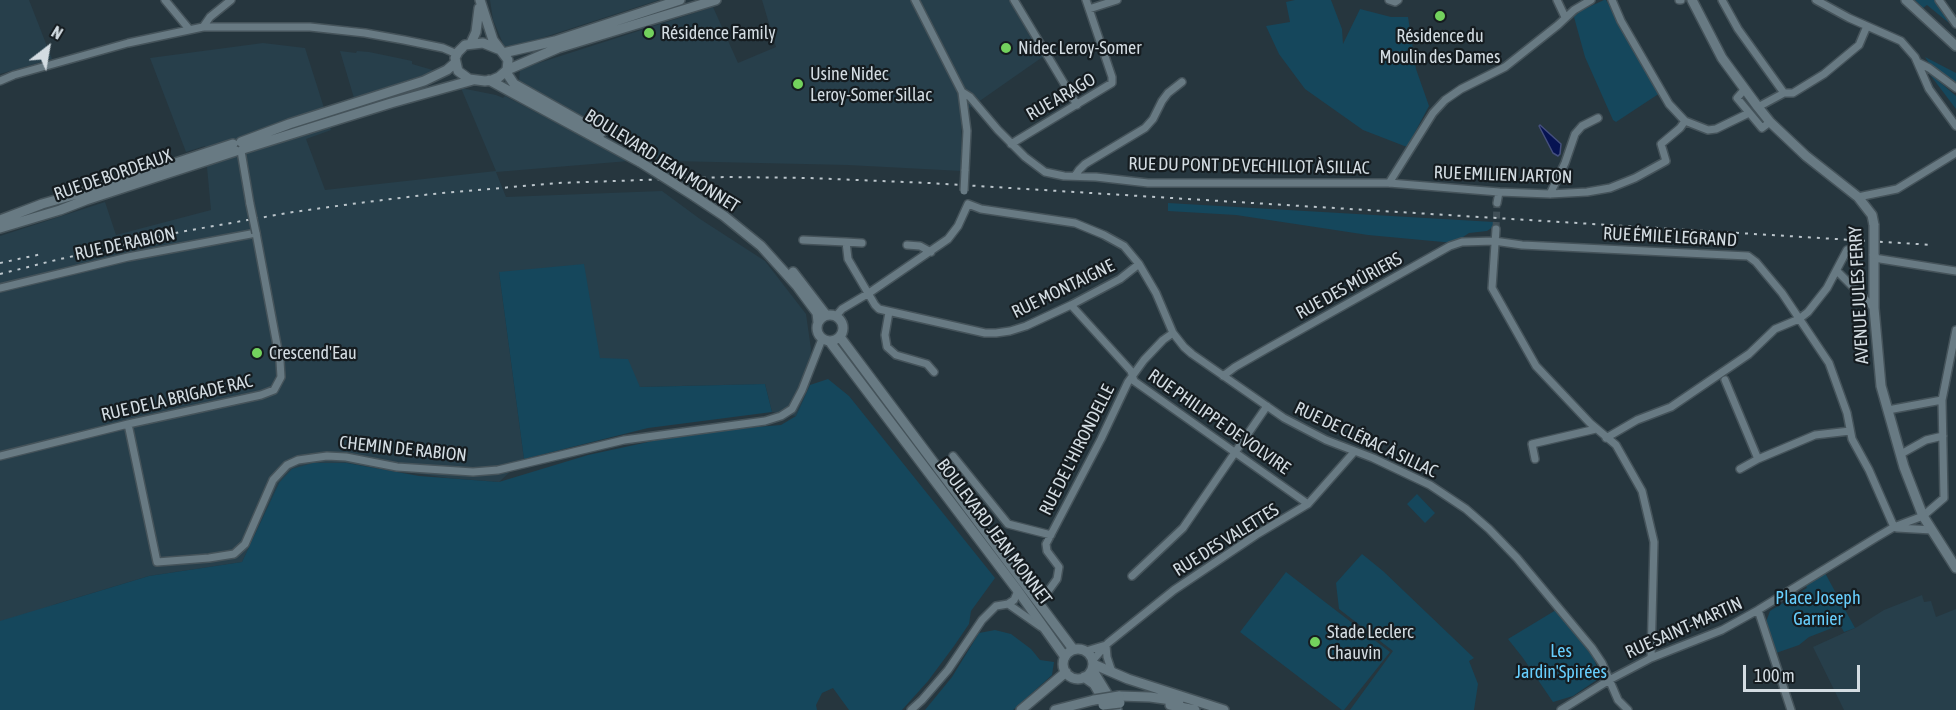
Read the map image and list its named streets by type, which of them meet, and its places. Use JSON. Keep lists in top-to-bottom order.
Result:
{
  "streets": {
    "main road": ["BOULEVARD JEAN MONNET", "RUE DE BORDEAUX", "AVENUE JULES FERRY"],
    "street": [
      "RUE ARAGO",
      "RUE DU PONT DE VECHILLOT À SILLAC",
      "RUE EMILIEN JARTON",
      "RUE ÉMILE LEGRAND",
      "RUE DE RABION",
      "RUE DES MÛRIERS",
      "RUE MONTAIGNE",
      "RUE DE LA BRIGADE RAC",
      "RUE PHILIPPE DE VOLVIRE",
      "RUE DE CLÉRAC À SILLAC",
      "CHEMIN DE RABION",
      "RUE DE L'HIRONDELLE",
      "RUE DES VALETTES",
      "RUE SAINT-MARTIN"
    ]
  },
  "crossings": [
    ["RUE ARAGO", "RUE DU PONT DE VECHILLOT À SILLAC"],
    ["BOULEVARD JEAN MONNET", "RUE DE BORDEAUX"],
    ["BOULEVARD JEAN MONNET", "CHEMIN DE RABION"],
    ["BOULEVARD JEAN MONNET", "RUE DES VALETTES"],
    ["RUE DU PONT DE VECHILLOT À SILLAC", "RUE EMILIEN JARTON"],
    ["RUE ÉMILE LEGRAND", "RUE DES MÛRIERS"],
    ["RUE ÉMILE LEGRAND", "RUE SAINT-MARTIN"],
    ["RUE DE RABION", "RUE DE LA BRIGADE RAC"],
    ["RUE DES MÛRIERS", "RUE DE CLÉRAC À SILLAC"],
    ["RUE MONTAIGNE", "RUE PHILIPPE DE VOLVIRE"],
    ["RUE MONTAIGNE", "RUE DE CLÉRAC À SILLAC"],
    ["AVENUE JULES FERRY", "RUE SAINT-MARTIN"],
    ["RUE DE LA BRIGADE RAC", "CHEMIN DE RABION"],
    ["RUE PHILIPPE DE VOLVIRE", "RUE DE L'HIRONDELLE"],
    ["RUE PHILIPPE DE VOLVIRE", "RUE DES VALETTES"],
    ["RUE DE CLÉRAC À SILLAC", "RUE DE L'HIRONDELLE"],
    ["RUE DE CLÉRAC À SILLAC", "RUE DES VALETTES"],
    ["RUE DE CLÉRAC À SILLAC", "RUE SAINT-MARTIN"]
  ],
  "parks": ["Place Joseph Garnier", "Les Jardin'Spirées"],
  "places": [
    "Résidence du Moulin des Dames",
    "Résidence Family",
    "Nidec Leroy-Somer",
    "Usine Nidec Leroy-Somer Sillac",
    "Crescend'Eau",
    "Stade Leclerc Chauvin"
  ],
  "scale_bar": "100 m",
  "north": "top right"
}
